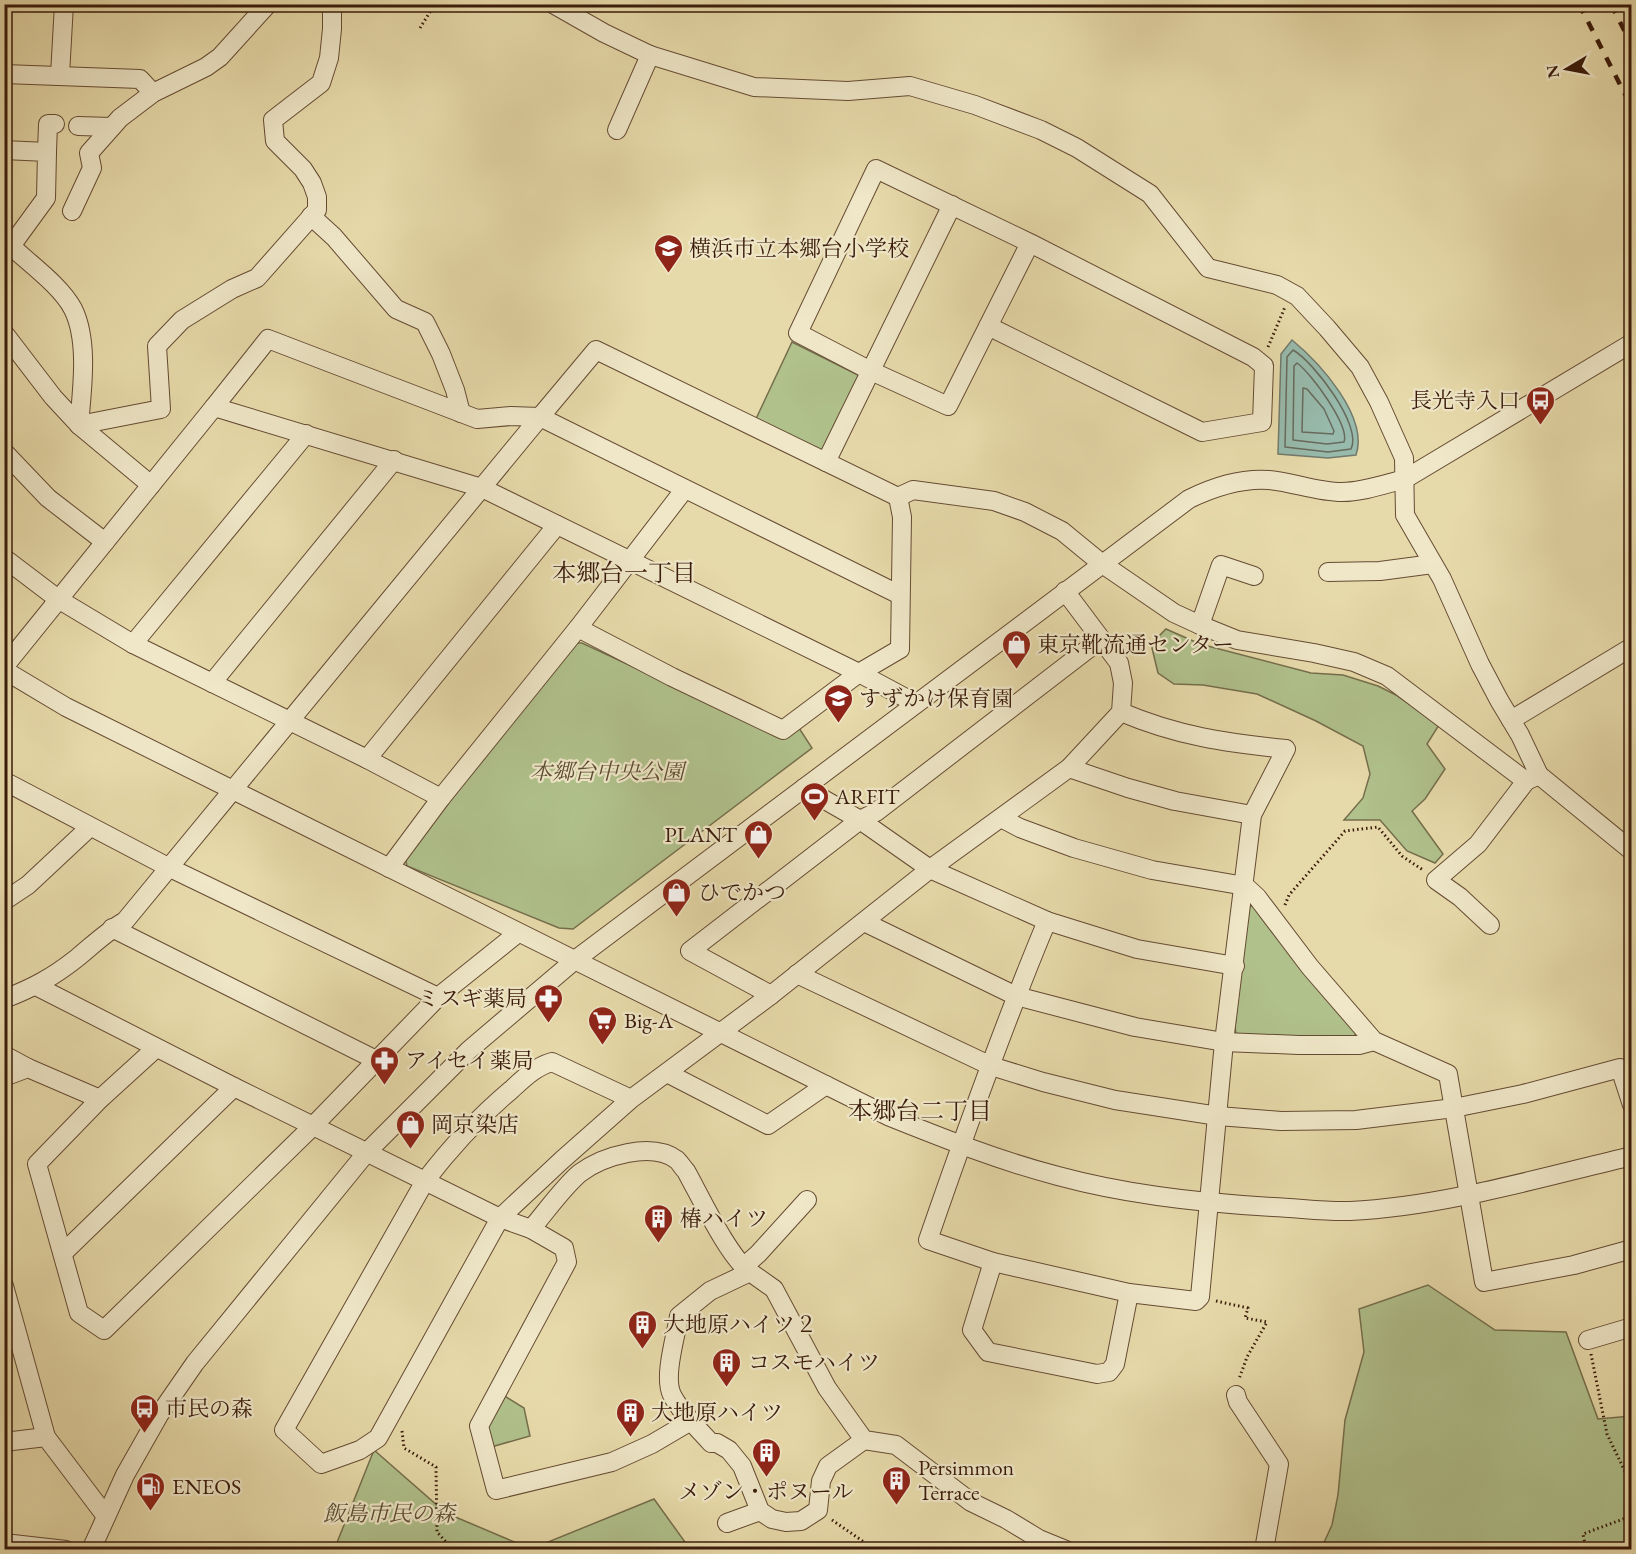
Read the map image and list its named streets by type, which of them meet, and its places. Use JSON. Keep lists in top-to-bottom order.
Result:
{
  "districts": ["本郷台一丁目", "本郷台二丁目"],
  "parks": ["本郷台中央公園", "飯島市民の森"],
  "places": {
    "school or university": ["横浜市立本郷台小学校", "すずかけ保育園"],
    "bus stop": ["長光寺入口", "市民の森"],
    "shop": [
      "東京靴流通センター",
      "PLANT",
      "ひでかつ",
      "岡京染店"
    ],
    "sports": ["ARFIT"],
    "pharmacy": ["ミスギ薬局", "アイセイ薬局"],
    "supermarket": ["Big-A"],
    "building": [
      "椿ハイツ",
      "大地原ハイツ２",
      "コスモハイツ",
      "大地原ハイツ",
      "メゾン・ポヌール",
      "Persimmon Terrace"
    ],
    "fuel station": ["ENEOS"]
  },
  "north": "left"
}
